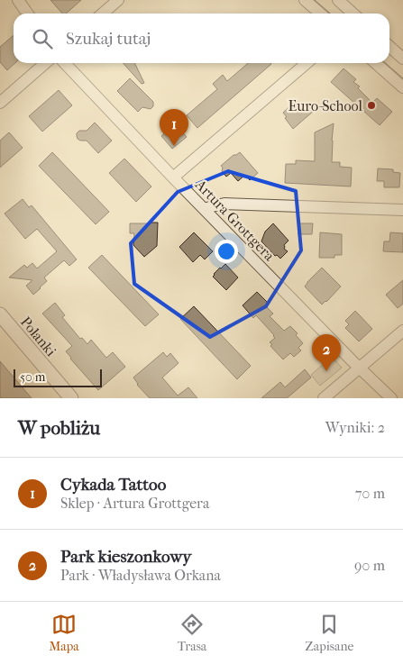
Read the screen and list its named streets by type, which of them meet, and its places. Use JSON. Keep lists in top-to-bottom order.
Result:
{
  "streets": {
    "street": ["Artura Grottgera", "Polanki"]
  },
  "places": ["Euro-School"],
  "scale_bar": "50 m",
  "page": {
    "search": "Szukaj tutaj",
    "pins": ["1", "2"],
    "scale": "50 m",
    "heading": ["W pobliżu", "Wyniki: 2"],
    "list": [
      {
        "mark": "1",
        "name": "Cykada Tattoo",
        "note": "Sklep · Artura Grottgera",
        "value": "70 m"
      },
      {
        "mark": "2",
        "name": "Park kieszonkowy",
        "note": "Park · Władysława Orkana",
        "value": "90 m"
      }
    ],
    "nav": ["Mapa", "Trasa", "Zapisane"]
  }
}
